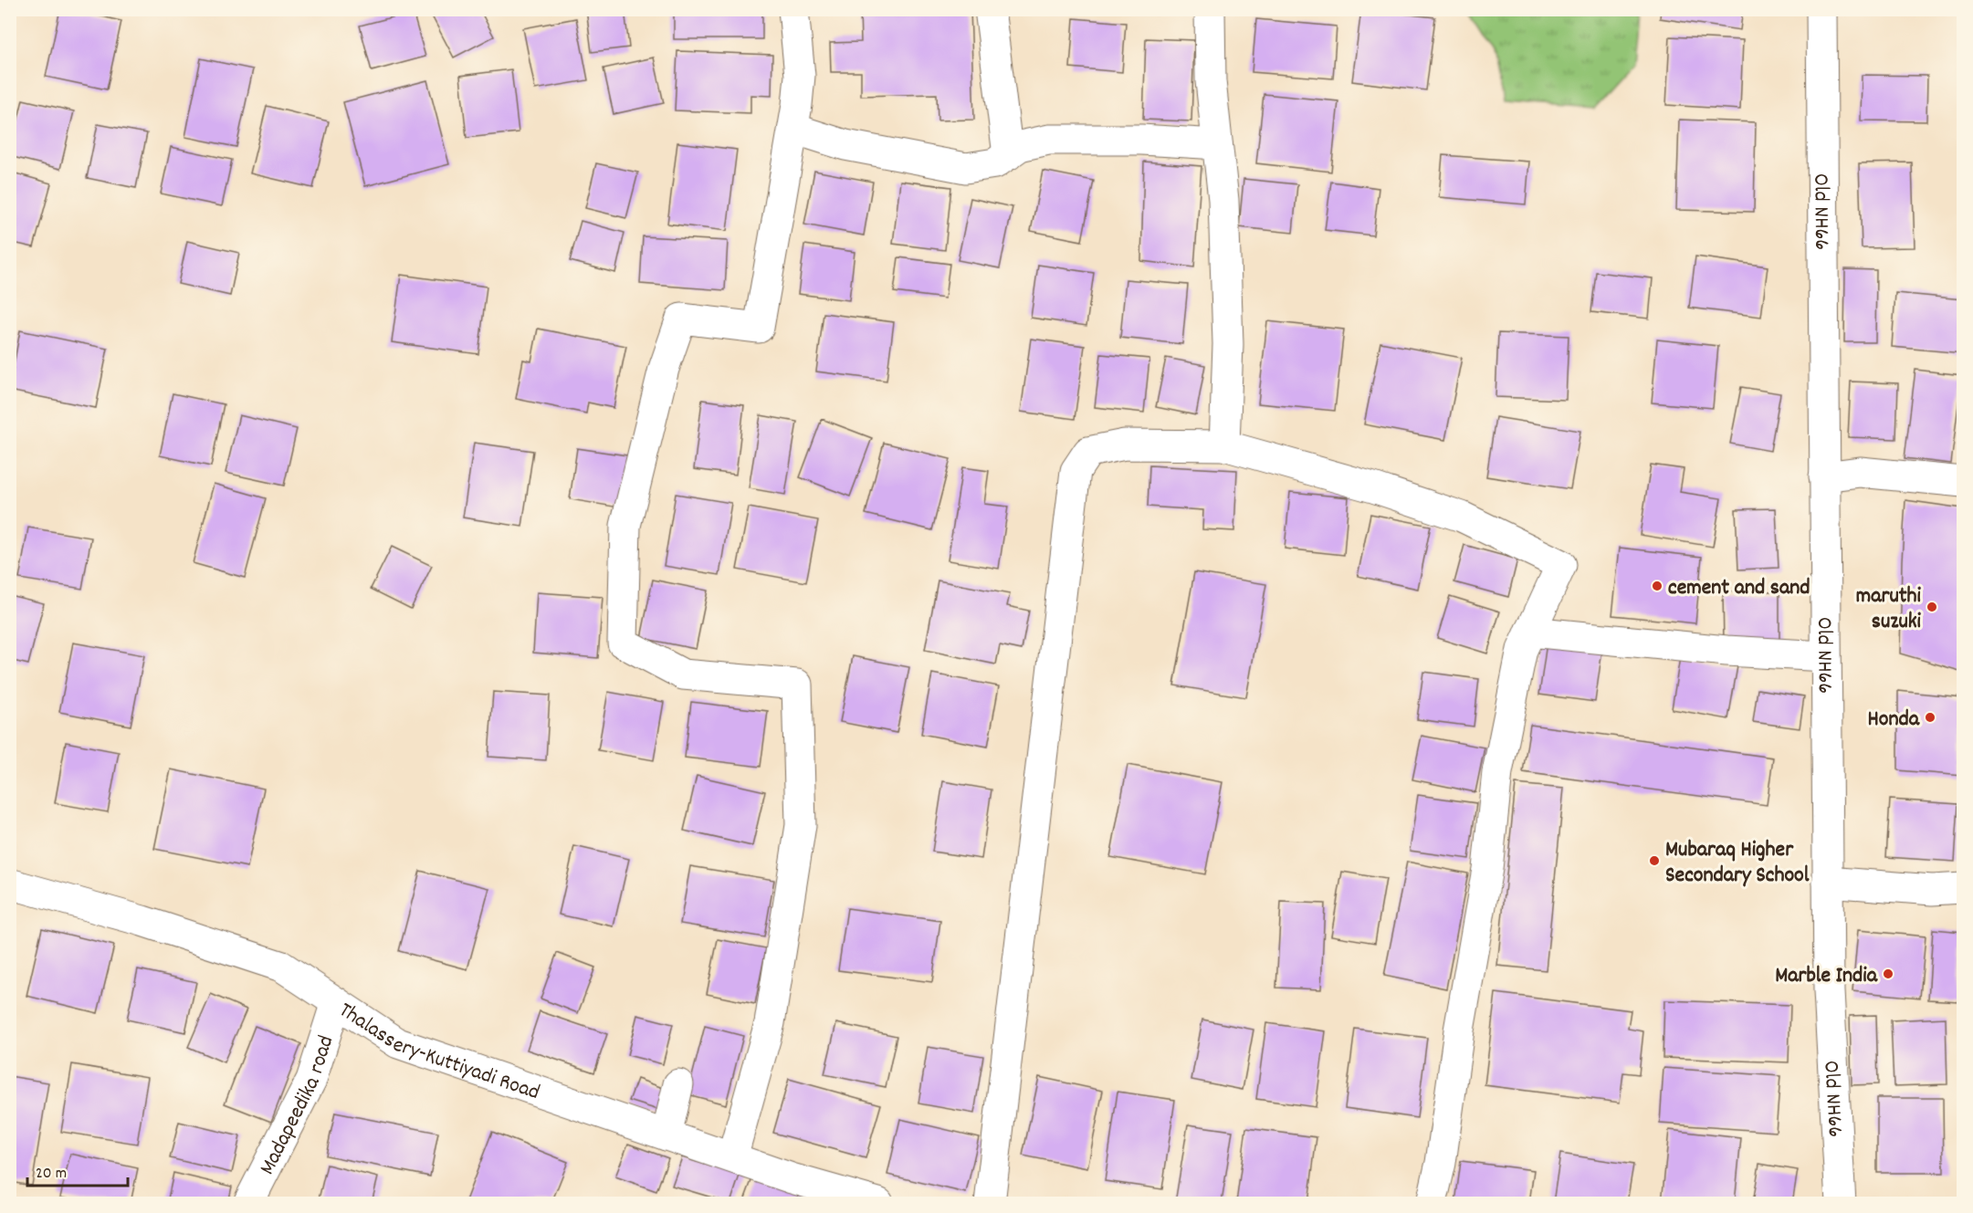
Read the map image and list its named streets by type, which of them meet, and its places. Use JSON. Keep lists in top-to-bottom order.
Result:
{
  "streets": {
    "street": ["Old NH66", "Thalassery-Kuttiyadi Road", "Madapeedika road"]
  },
  "crossings": [
    ["Thalassery-Kuttiyadi Road", "Madapeedika road"]
  ],
  "places": [
    "cement and sand",
    "maruthi suzuki",
    "Honda",
    "Mubaraq Higher Secondary School",
    "Marble India"
  ],
  "scale_bar": "20 m"
}
